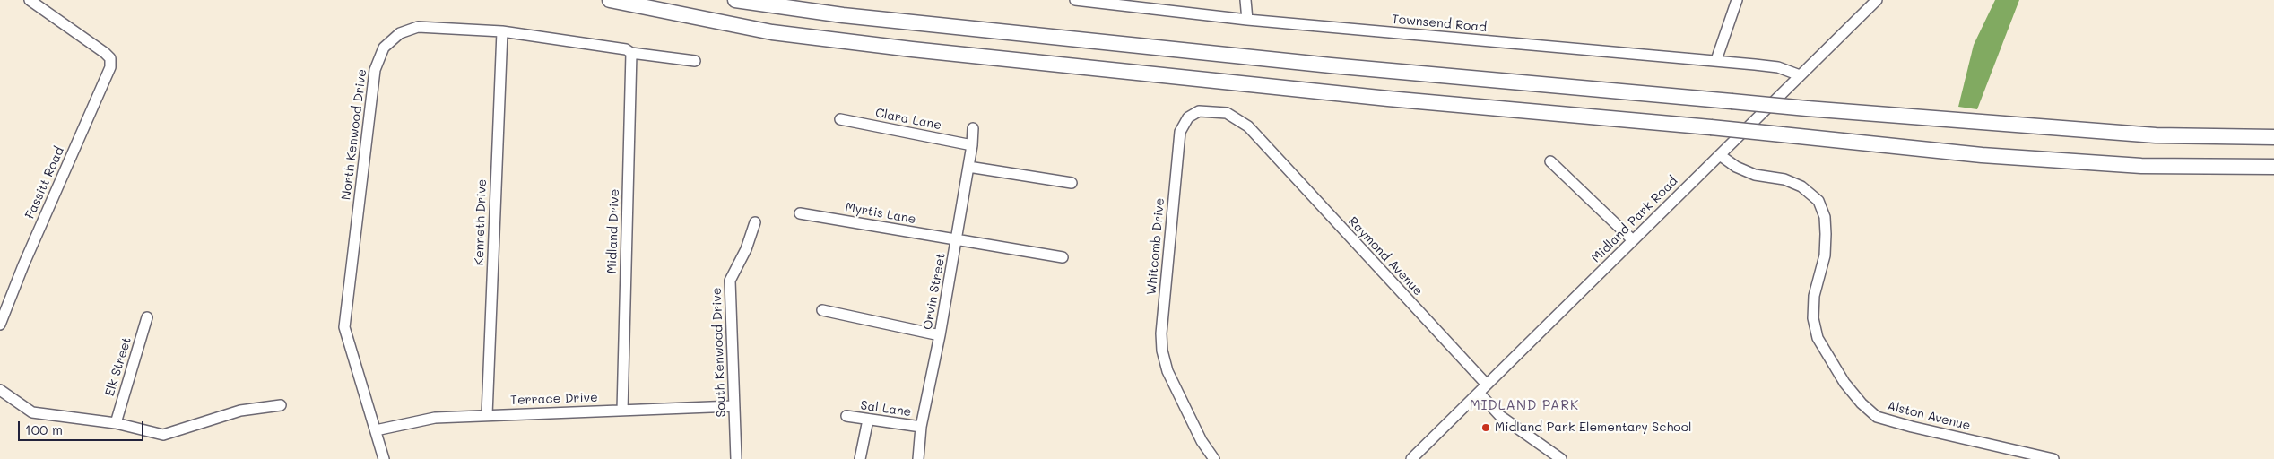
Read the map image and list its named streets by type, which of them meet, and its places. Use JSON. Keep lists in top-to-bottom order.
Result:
{
  "streets": {
    "street": [
      "Townsend Road",
      "Clara Lane",
      "North Kenwood Drive",
      "Fassitt Road",
      "Myrtis Lane",
      "Midland Park Road",
      "Kenneth Drive",
      "Midland Drive",
      "Whitcomb Drive",
      "Raymond Avenue",
      "Orvin Street",
      "South Kenwood Drive",
      "Elk Street",
      "Terrace Drive",
      "Sal Lane",
      "Alston Avenue"
    ]
  },
  "crossings": [
    ["Townsend Road", "Midland Park Road"],
    ["Clara Lane", "Orvin Street"],
    ["North Kenwood Drive", "Kenneth Drive"],
    ["North Kenwood Drive", "Midland Drive"],
    ["North Kenwood Drive", "Terrace Drive"],
    ["Myrtis Lane", "Orvin Street"],
    ["Midland Park Road", "Raymond Avenue"],
    ["Midland Park Road", "Alston Avenue"],
    ["Kenneth Drive", "Terrace Drive"],
    ["Midland Drive", "Terrace Drive"],
    ["Whitcomb Drive", "Raymond Avenue"],
    ["Orvin Street", "Sal Lane"],
    ["South Kenwood Drive", "Terrace Drive"]
  ],
  "districts": ["MIDLAND PARK"],
  "places": ["Midland Park Elementary School"],
  "scale_bar": "100 m"
}
